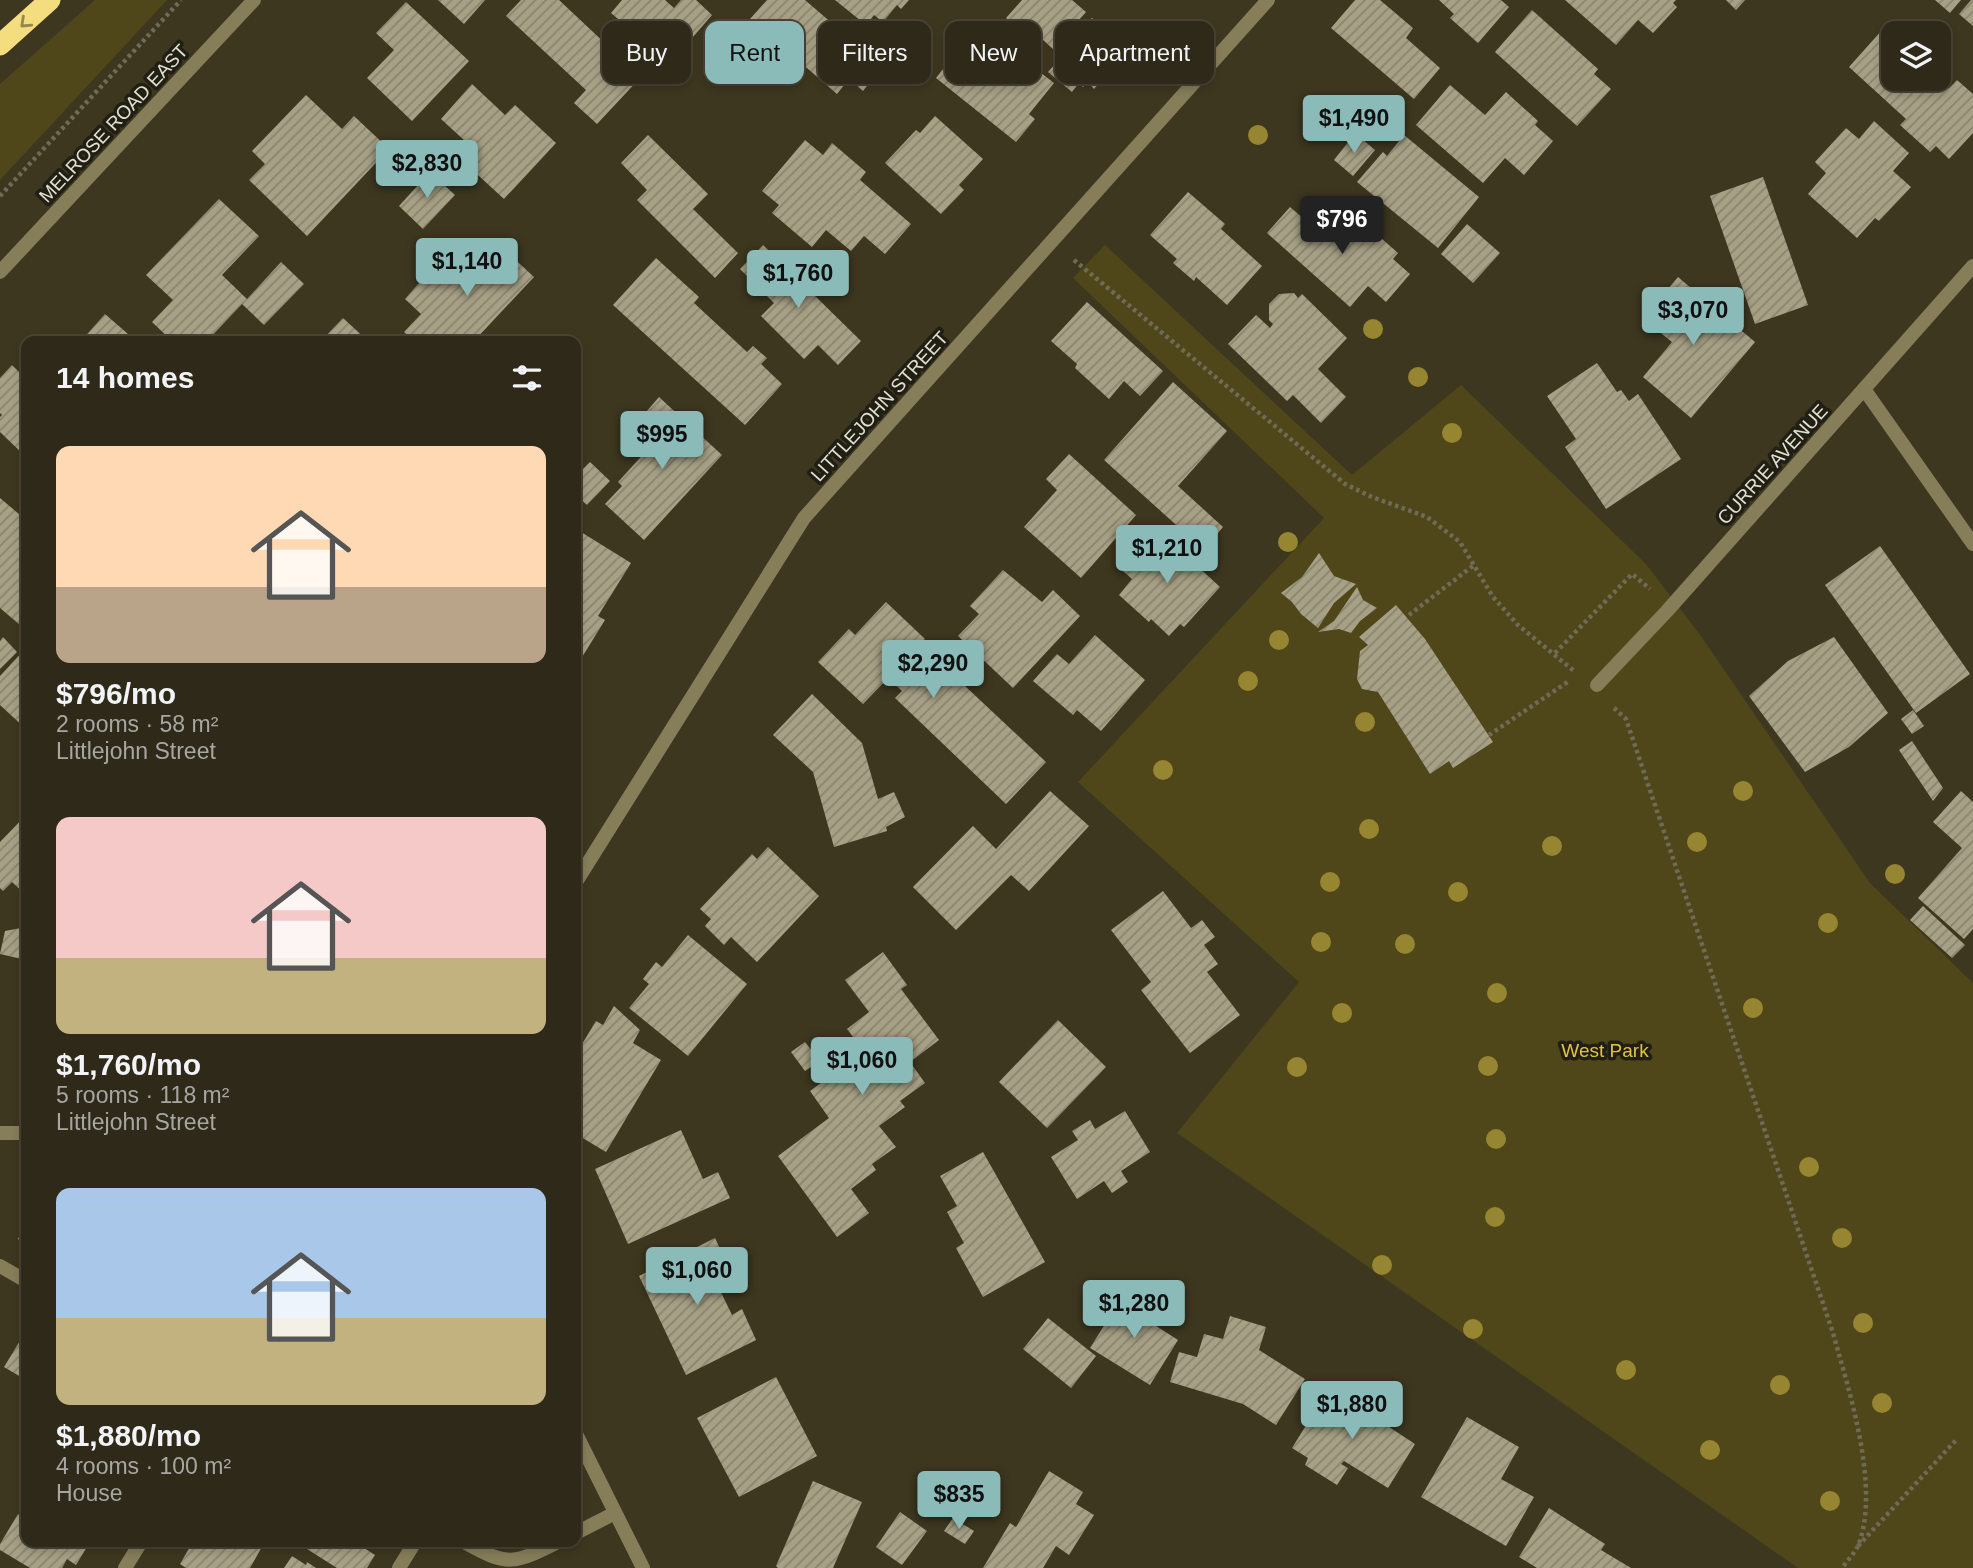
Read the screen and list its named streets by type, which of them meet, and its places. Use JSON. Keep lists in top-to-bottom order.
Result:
{
  "streets": {
    "street": ["MELROSE ROAD EAST", "LITTLEJOHN STREET", "CURRIE AVENUE"]
  },
  "parks": ["West Park"],
  "page": {
    "chip": [
      "Buy",
      "Rent",
      "Filters",
      "New",
      "Apartment"
    ],
    "price": [
      "$1,490",
      "$2,830",
      "$796",
      "$1,140",
      "$1,760",
      "$3,070",
      "$995",
      "$1,210",
      "$2,290",
      "$1,060",
      "$1,060",
      "$1,280",
      "$1,880",
      "$835"
    ],
    "heading": "14 homes",
    "list": [
      {
        "name": "$796/mo",
        "note": "2 rooms · 58 m² · Littlejohn Street"
      },
      {
        "name": "$1,760/mo",
        "note": "5 rooms · 118 m² · Littlejohn Street"
      },
      {
        "name": "$1,880/mo",
        "note": "4 rooms · 100 m² · House"
      }
    ]
  }
}
